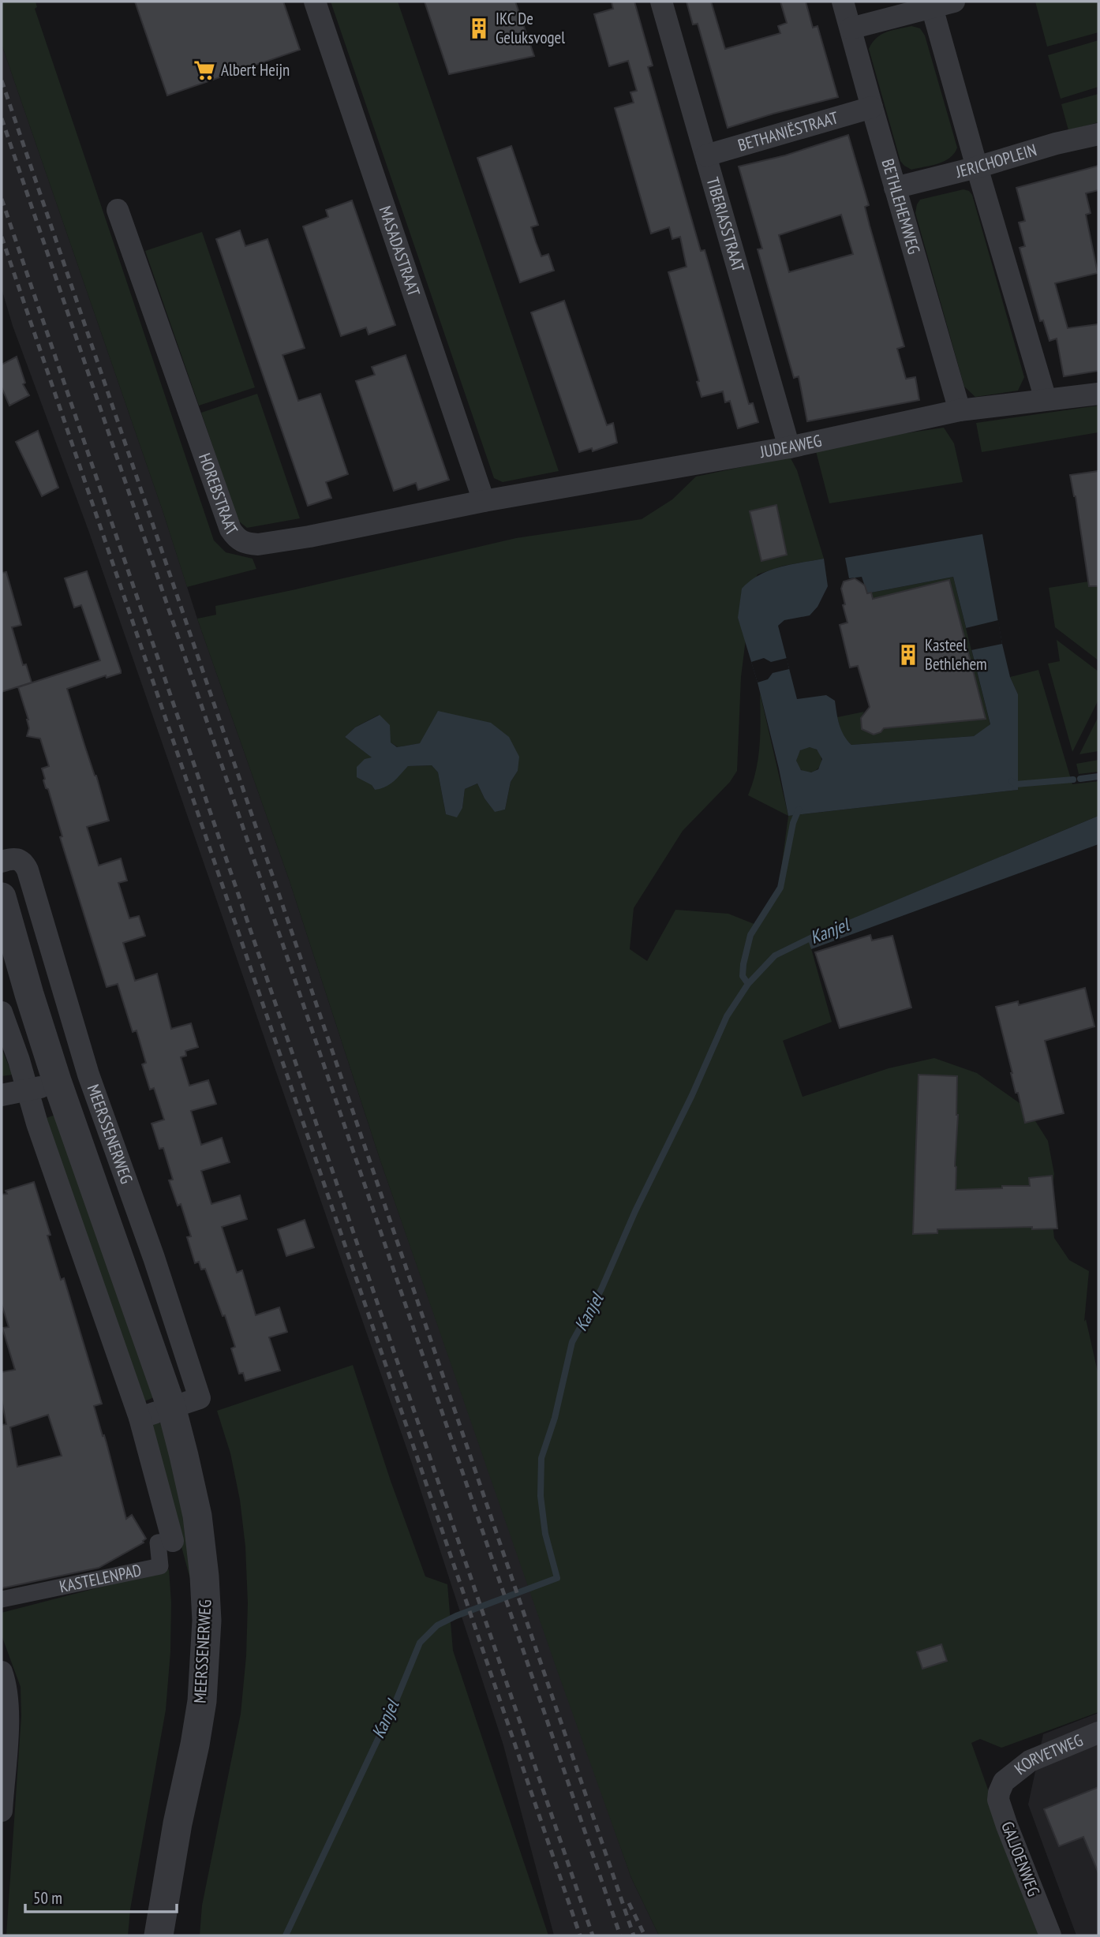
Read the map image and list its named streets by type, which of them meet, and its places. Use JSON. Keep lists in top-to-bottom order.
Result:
{
  "streets": {
    "street": [
      "BETHANIËSTRAAT",
      "JERICHOPLEIN",
      "BETHLEHEMWEG",
      "TIBERIASSTRAAT",
      "MASADASTRAAT",
      "JUDEAWEG",
      "HOREBSTRAAT",
      "MEERSSENERWEG",
      "KASTELENPAD",
      "KORVETWEG",
      "GALJOENWEG"
    ]
  },
  "crossings": [
    ["BETHANIËSTRAAT", "BETHLEHEMWEG"],
    ["BETHANIËSTRAAT", "TIBERIASSTRAAT"],
    ["JERICHOPLEIN", "BETHLEHEMWEG"],
    ["BETHLEHEMWEG", "JUDEAWEG"],
    ["TIBERIASSTRAAT", "JUDEAWEG"],
    ["MASADASTRAAT", "JUDEAWEG"],
    ["MASADASTRAAT", "HOREBSTRAAT"],
    ["JUDEAWEG", "HOREBSTRAAT"],
    ["KORVETWEG", "GALJOENWEG"]
  ],
  "water": ["Kanjel"],
  "places": {
    "building": ["IKC De Geluksvogel", "Kasteel Bethlehem"],
    "supermarket": ["Albert Heijn"]
  },
  "scale_bar": "50 m"
}
